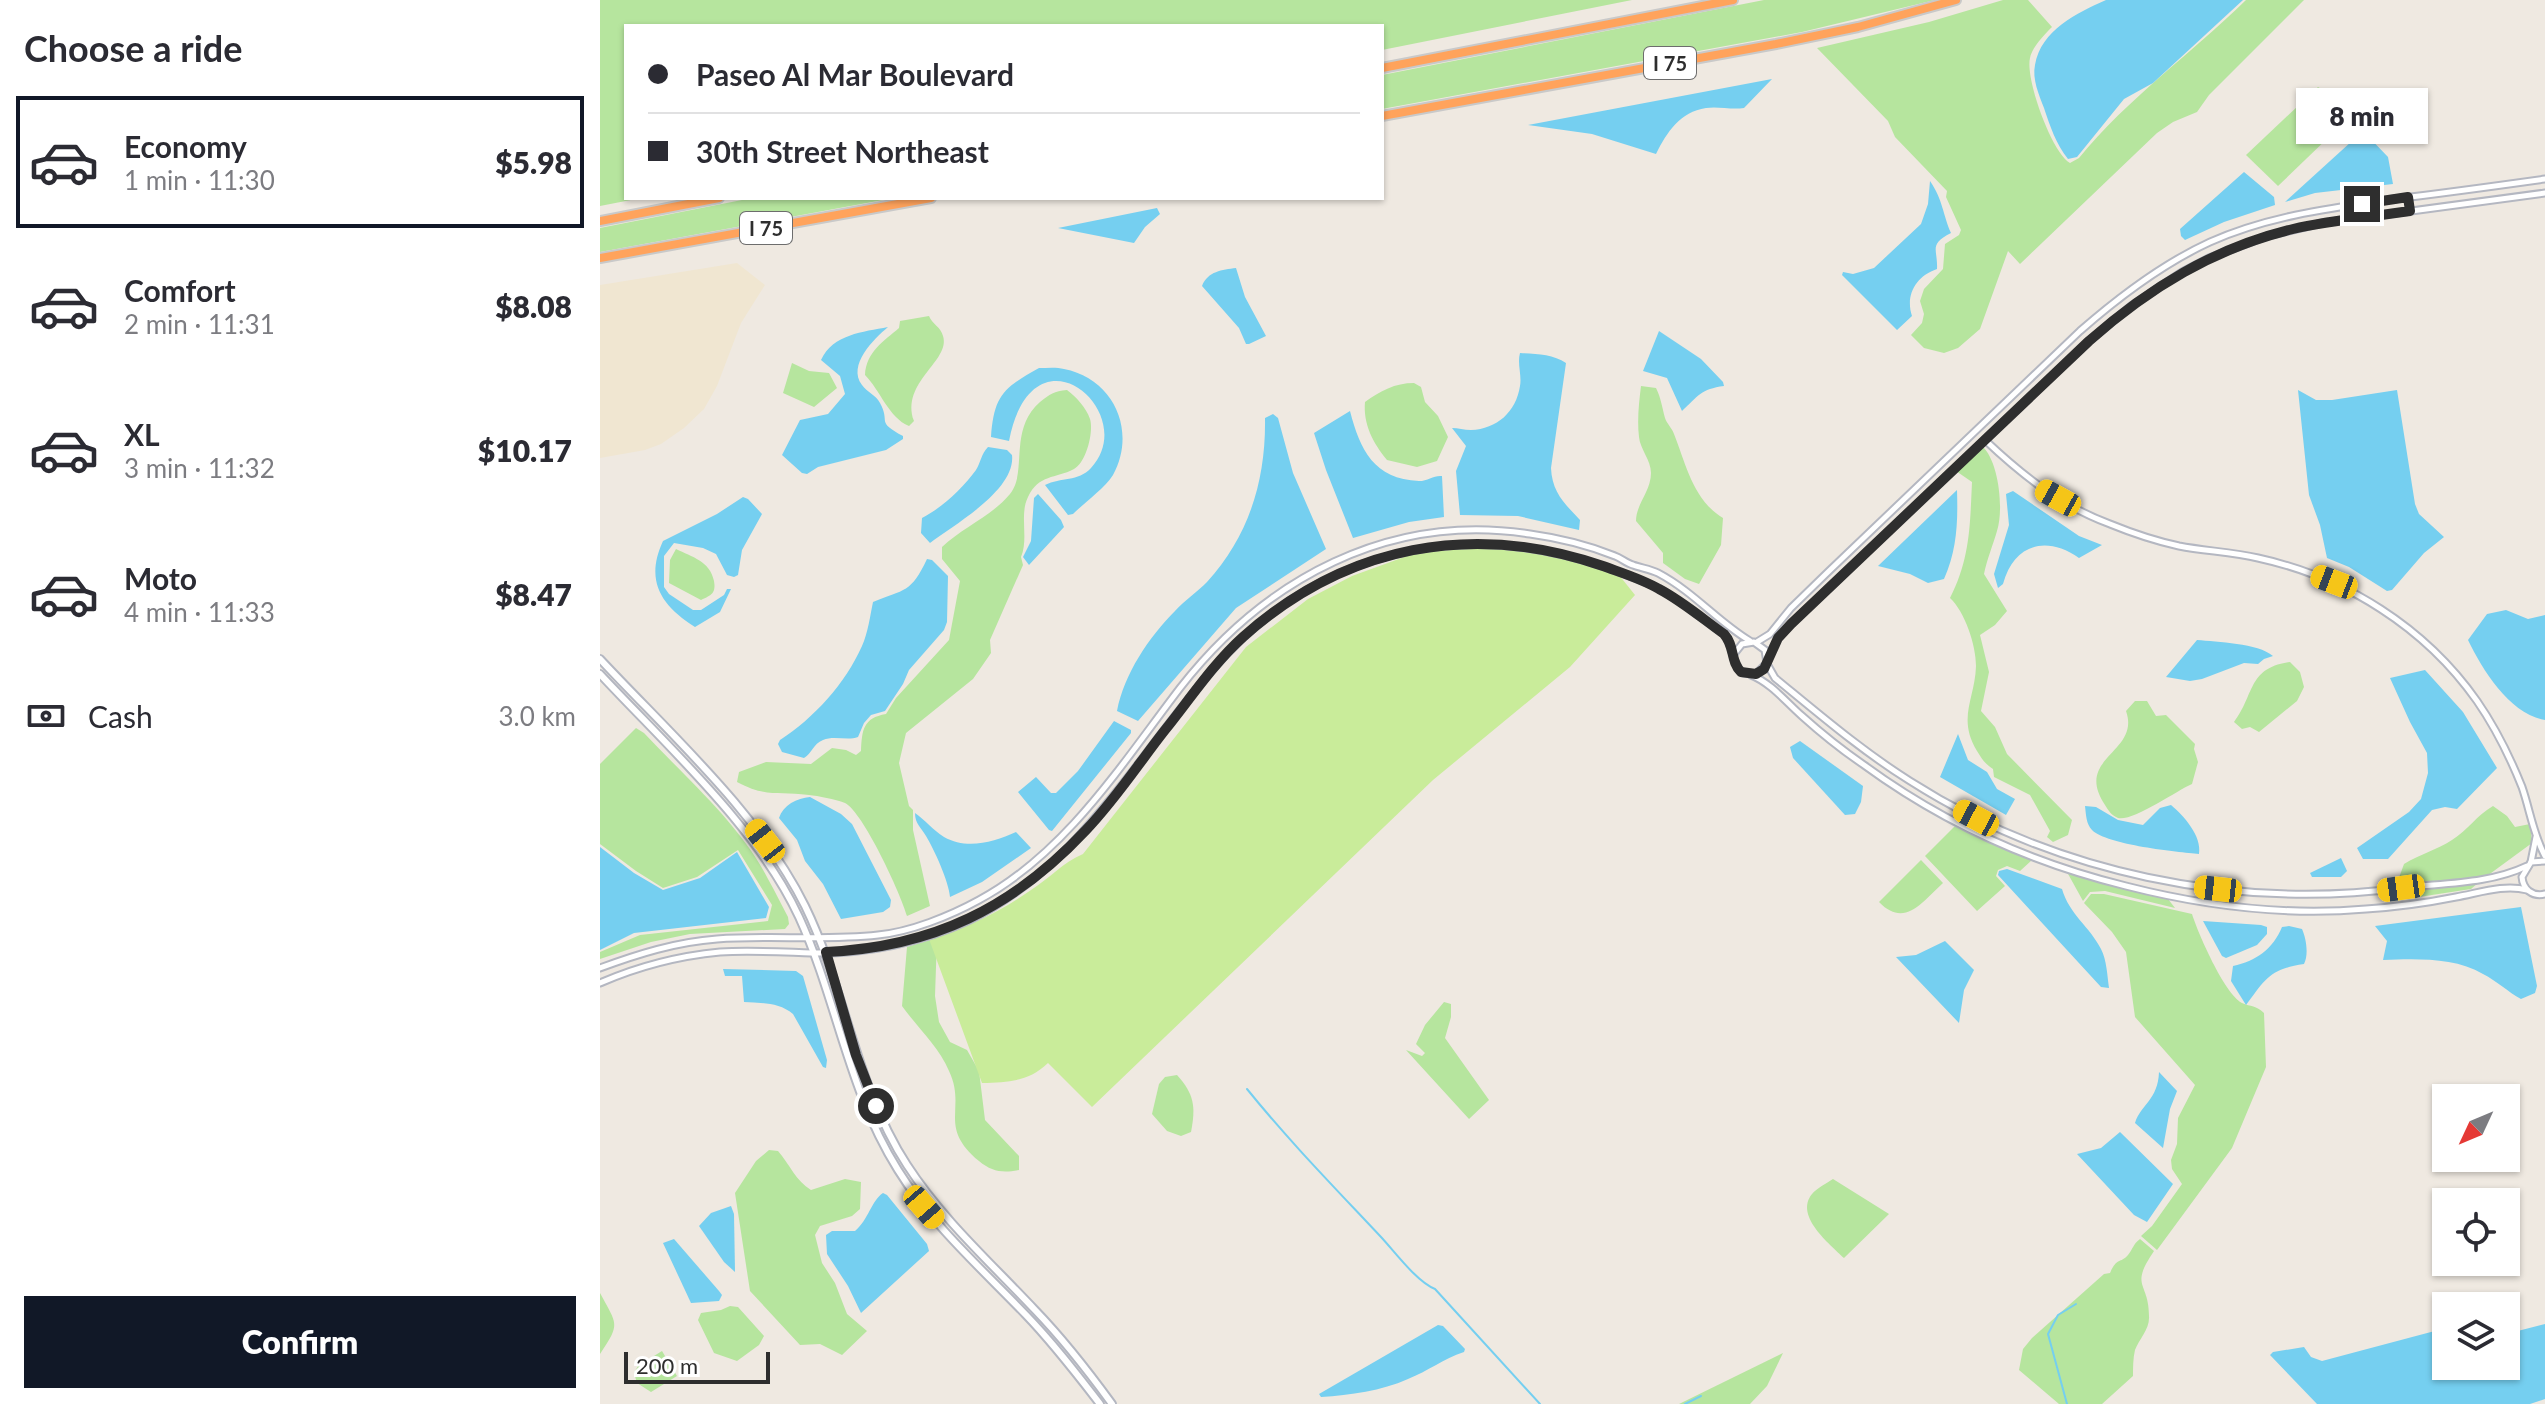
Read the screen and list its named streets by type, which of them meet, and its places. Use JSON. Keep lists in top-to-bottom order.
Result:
{
  "streets": {
    "highway": ["I 75"]
  },
  "scale_bar": "200 m",
  "north": "bottom left",
  "page": {
    "heading": "Choose a ride",
    "banner": ["Paseo Al Mar Boulevard", "30th Street Northeast"],
    "bubble": "8 min",
    "list": [
      {
        "name": "Economy",
        "note": "1 min · 11:30",
        "value": "$5.98"
      },
      {
        "name": "Comfort",
        "note": "2 min · 11:31",
        "value": "$8.08"
      },
      {
        "name": "XL",
        "note": "3 min · 11:32",
        "value": "$10.17"
      },
      {
        "name": "Moto",
        "note": "4 min · 11:33",
        "value": "$8.47"
      }
    ],
    "pay": ["Cash", "3.0 km"],
    "buttons": "Confirm",
    "scale": "200 m"
  }
}
